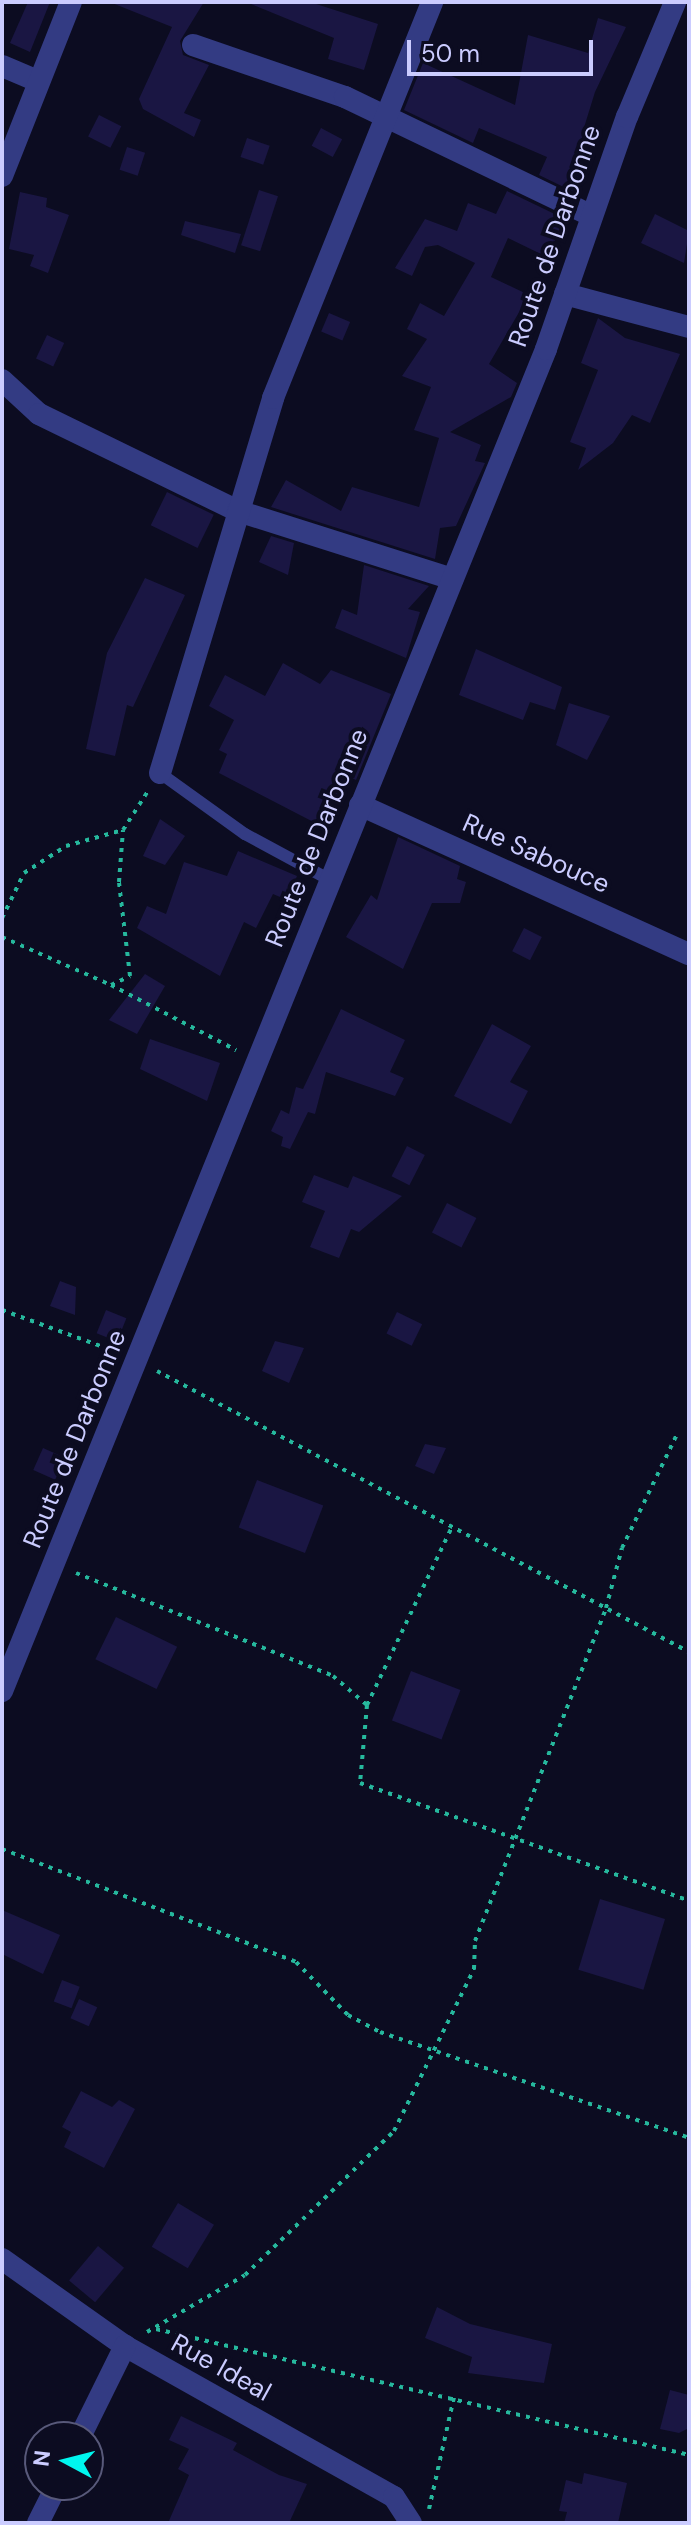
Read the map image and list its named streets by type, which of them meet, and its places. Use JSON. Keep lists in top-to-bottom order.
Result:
{
  "streets": {
    "street": ["Route de Darbonne", "Rue Sabouce", "Rue Ideal"]
  },
  "crossings": [
    ["Route de Darbonne", "Rue Sabouce"]
  ],
  "scale_bar": "50 m",
  "north": "left"
}
